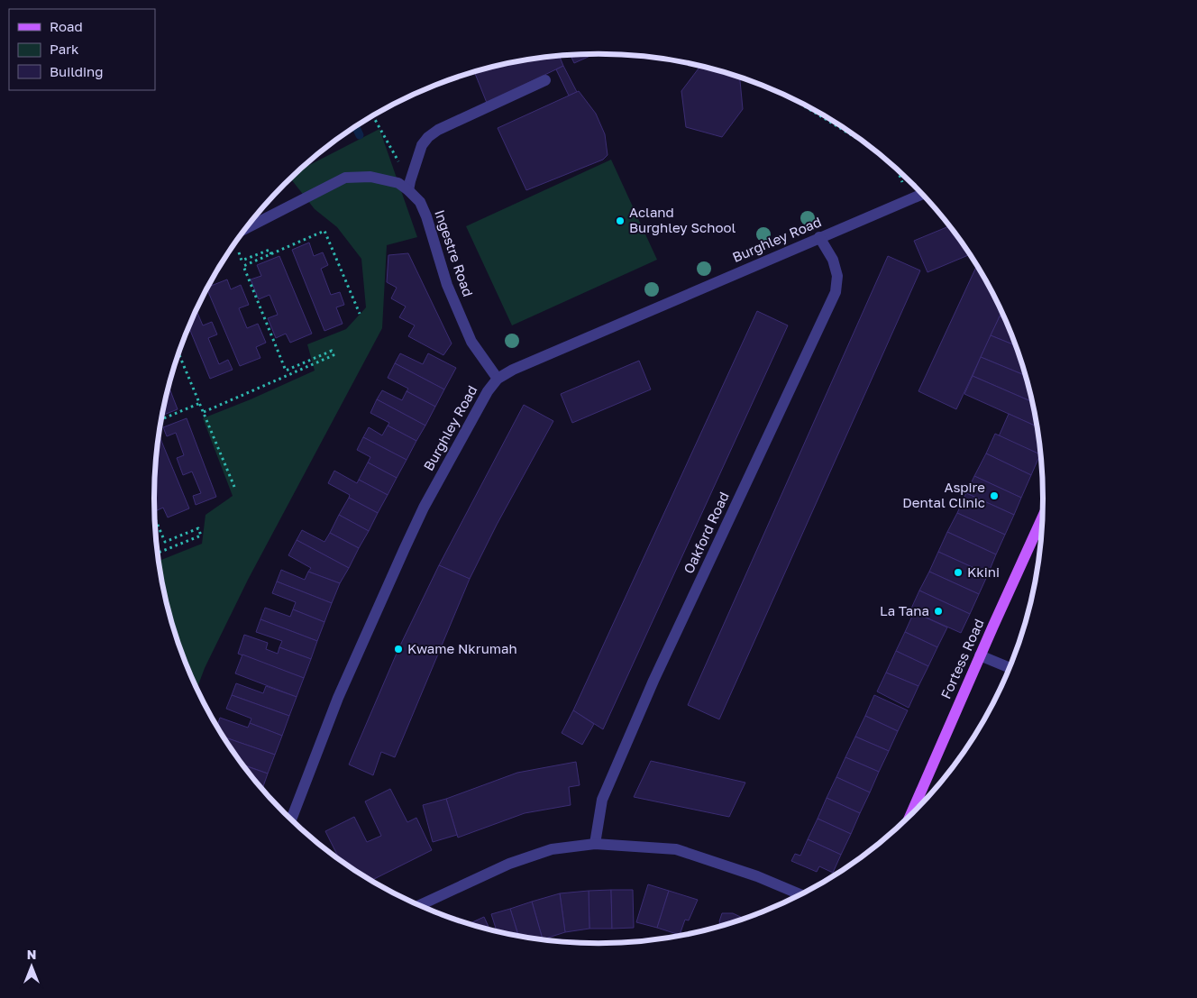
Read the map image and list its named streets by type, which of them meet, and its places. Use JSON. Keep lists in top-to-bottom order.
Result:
{
  "streets": {
    "main road": ["Fortess Road"],
    "street": ["Burghley Road", "Ingestre Road", "Oakford Road"]
  },
  "crossings": [
    ["Burghley Road", "Ingestre Road"],
    ["Burghley Road", "Oakford Road"]
  ],
  "places": [
    "Acland Burghley School",
    "Aspire Dental Clinic",
    "Kkini",
    "La Tana",
    "Kwame Nkrumah"
  ],
  "legend": ["Road", "Park", "Building"],
  "north": "top"
}
